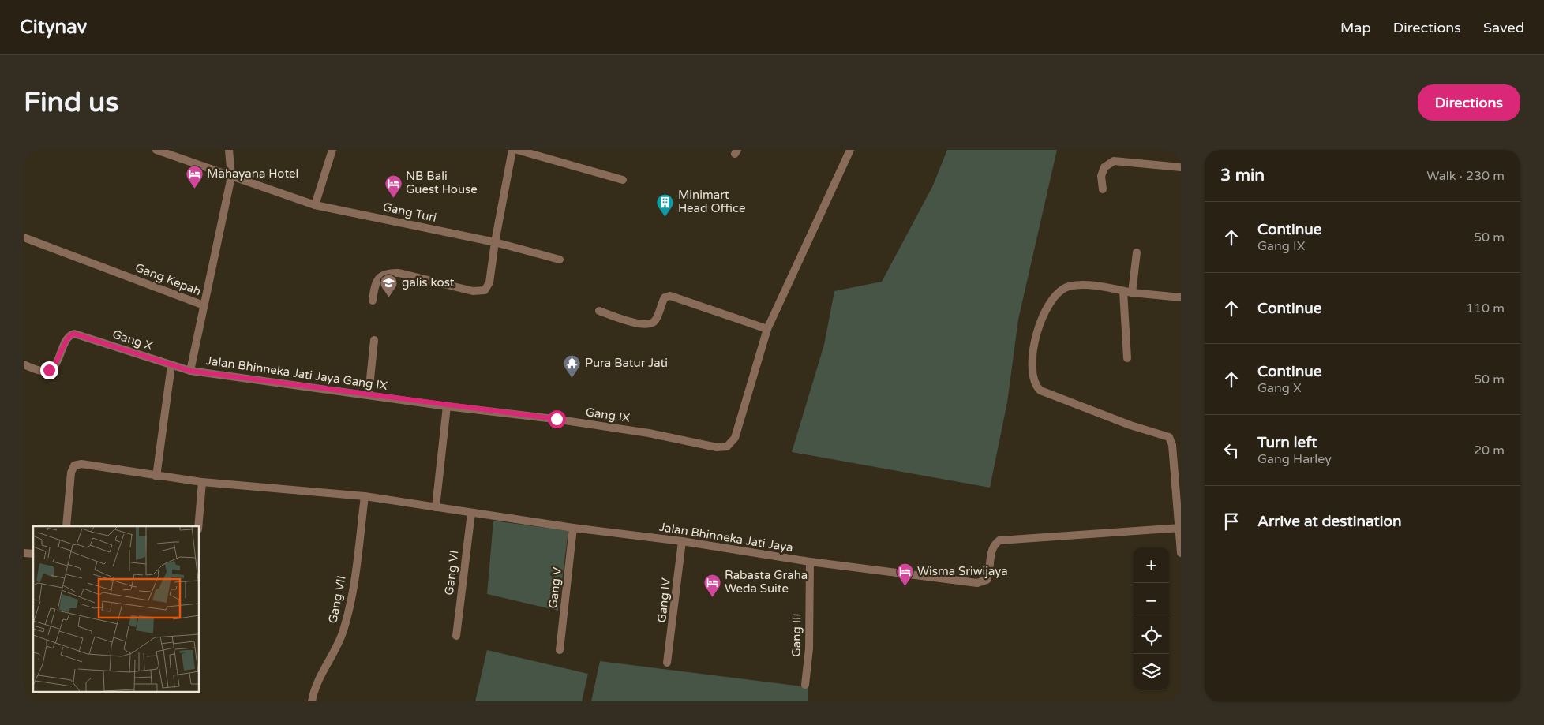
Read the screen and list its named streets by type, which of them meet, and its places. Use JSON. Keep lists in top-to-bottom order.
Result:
{
  "streets": {
    "street": [
      "Gang Turi",
      "Gang Kepah",
      "Gang X",
      "Jalan Bhinneka Jati Jaya Gang IX",
      "Gang IX",
      "Jalan Bhinneka Jati Jaya",
      "Gang VI",
      "Gang V",
      "Gang VII",
      "Gang IV",
      "Gang III"
    ]
  },
  "crossings": [
    ["Gang Turi", "Gang Kepah"],
    ["Gang X", "Jalan Bhinneka Jati Jaya Gang IX"],
    ["Jalan Bhinneka Jati Jaya Gang IX", "Gang IX"],
    ["Jalan Bhinneka Jati Jaya", "Gang VI"],
    ["Jalan Bhinneka Jati Jaya", "Gang V"],
    ["Jalan Bhinneka Jati Jaya", "Gang VII"],
    ["Jalan Bhinneka Jati Jaya", "Gang IV"],
    ["Jalan Bhinneka Jati Jaya", "Gang III"]
  ],
  "places": {
    "hotel": [
      "Mahayana Hotel",
      "NB Bali Guest House",
      "Wisma Sriwijaya",
      "Rabasta Graha Weda Suite"
    ],
    "building": ["Minimart Head Office"],
    "school or university": ["galis kost"],
    "temple": ["Pura Batur Jati"]
  },
  "page": {
    "header": "Citynav",
    "nav": ["Map", "Directions", "Saved"],
    "buttons": "Directions",
    "title": "Find us",
    "heading": ["3 min", "Walk · 230 m"],
    "list": [
      ["Continue", "Gang IX", "50 m"],
      ["Continue", "110 m"],
      ["Continue", "Gang X", "50 m"],
      ["Turn left", "Gang Harley", "20 m"],
      "Arrive at destination"
    ],
    "map_buttons": ["+", "−"]
  }
}
